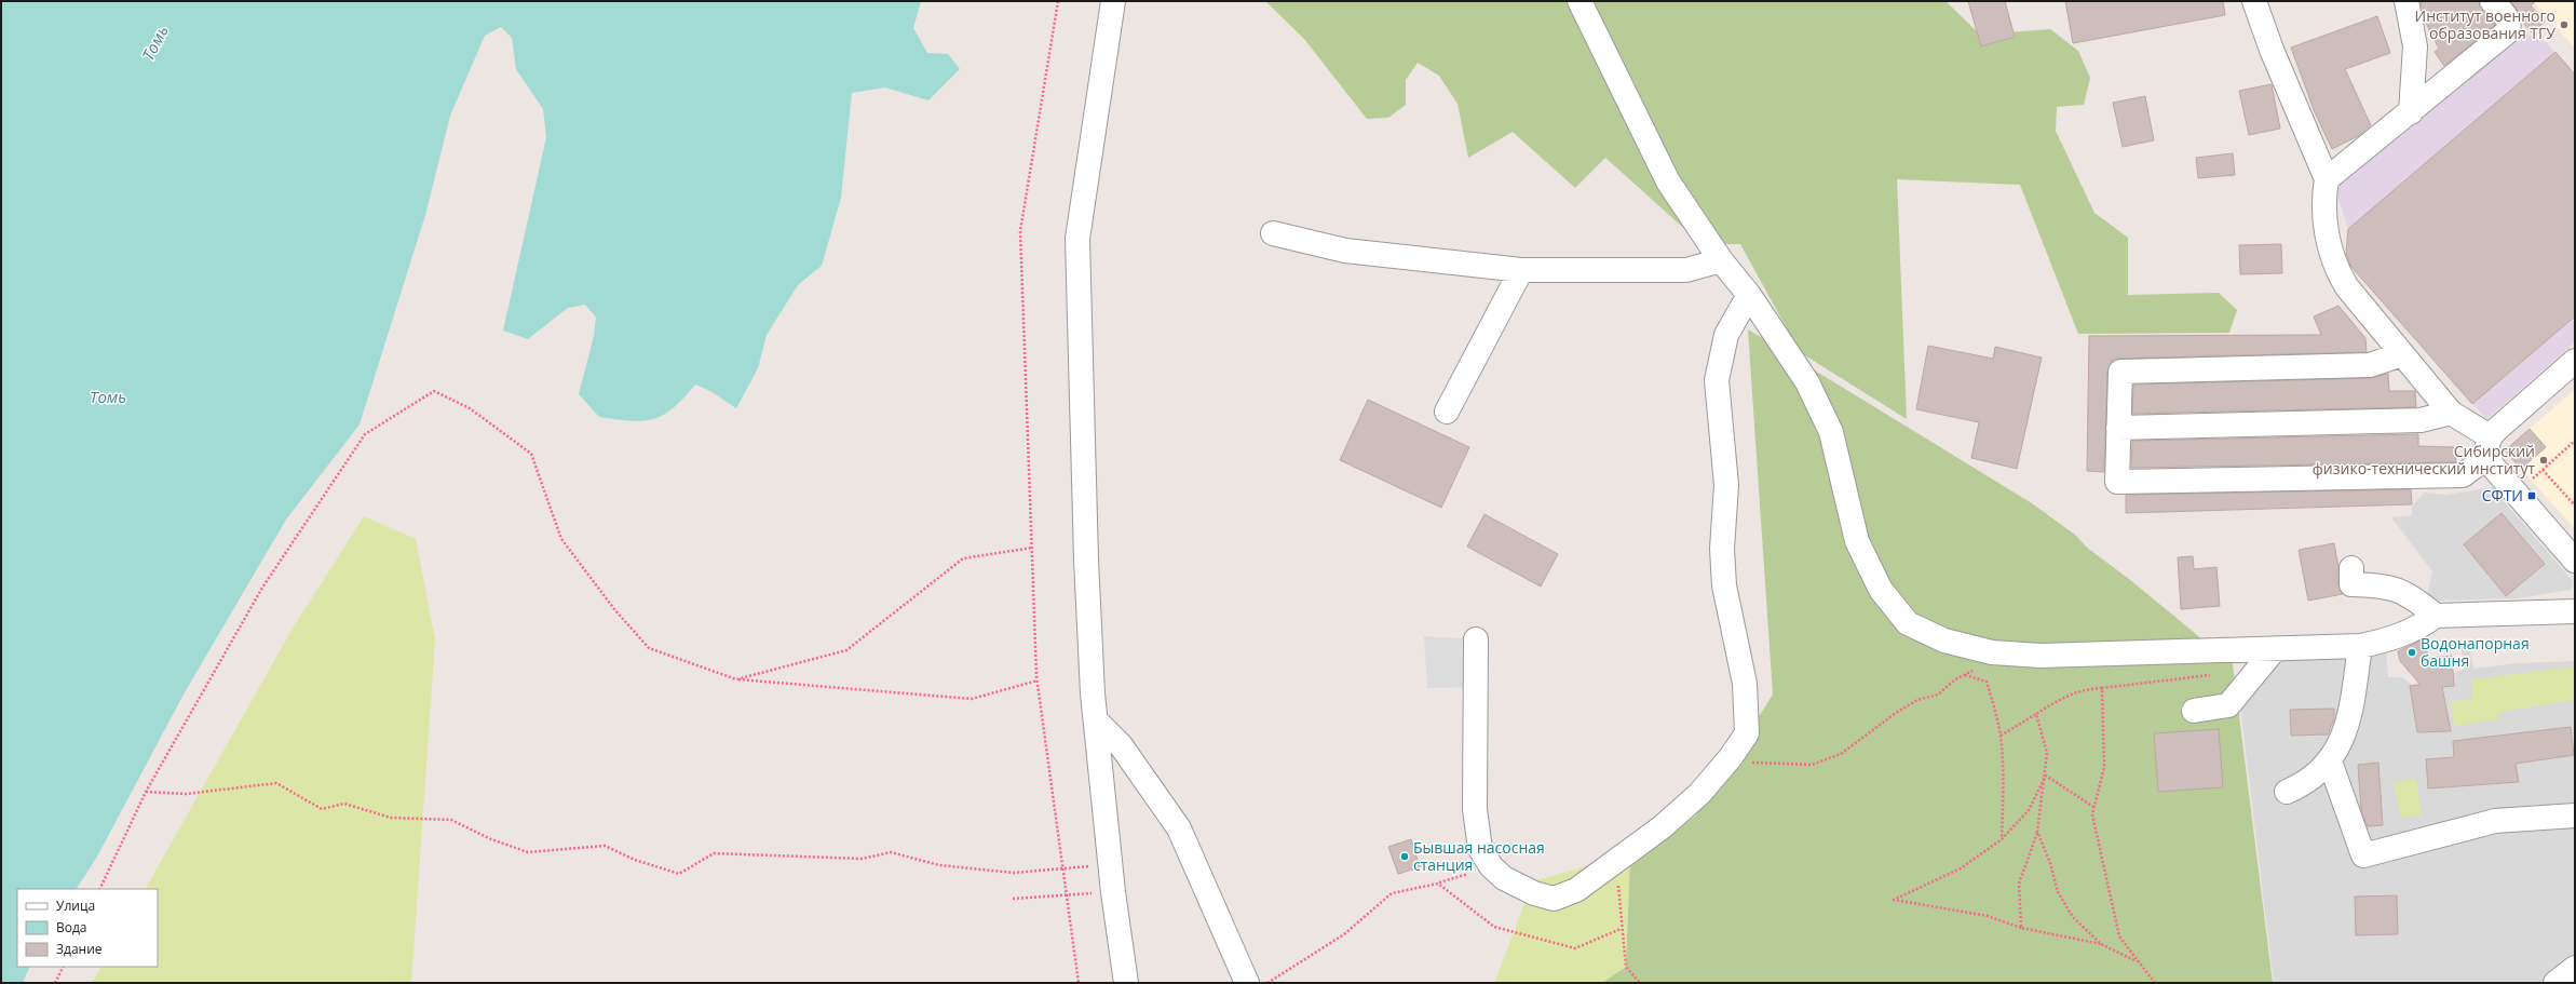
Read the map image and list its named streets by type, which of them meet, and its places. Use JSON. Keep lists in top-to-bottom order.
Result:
{
  "water": ["Томь"],
  "places": {
    "other": [
      "Институт военного образования ТГУ",
      "Сибирский физико-технический институт",
      "Водонапорная башня",
      "Бывшая насосная станция"
    ],
    "transit": ["СФТИ"]
  },
  "legend": ["Улица", "Вода", "Здание"]
}
